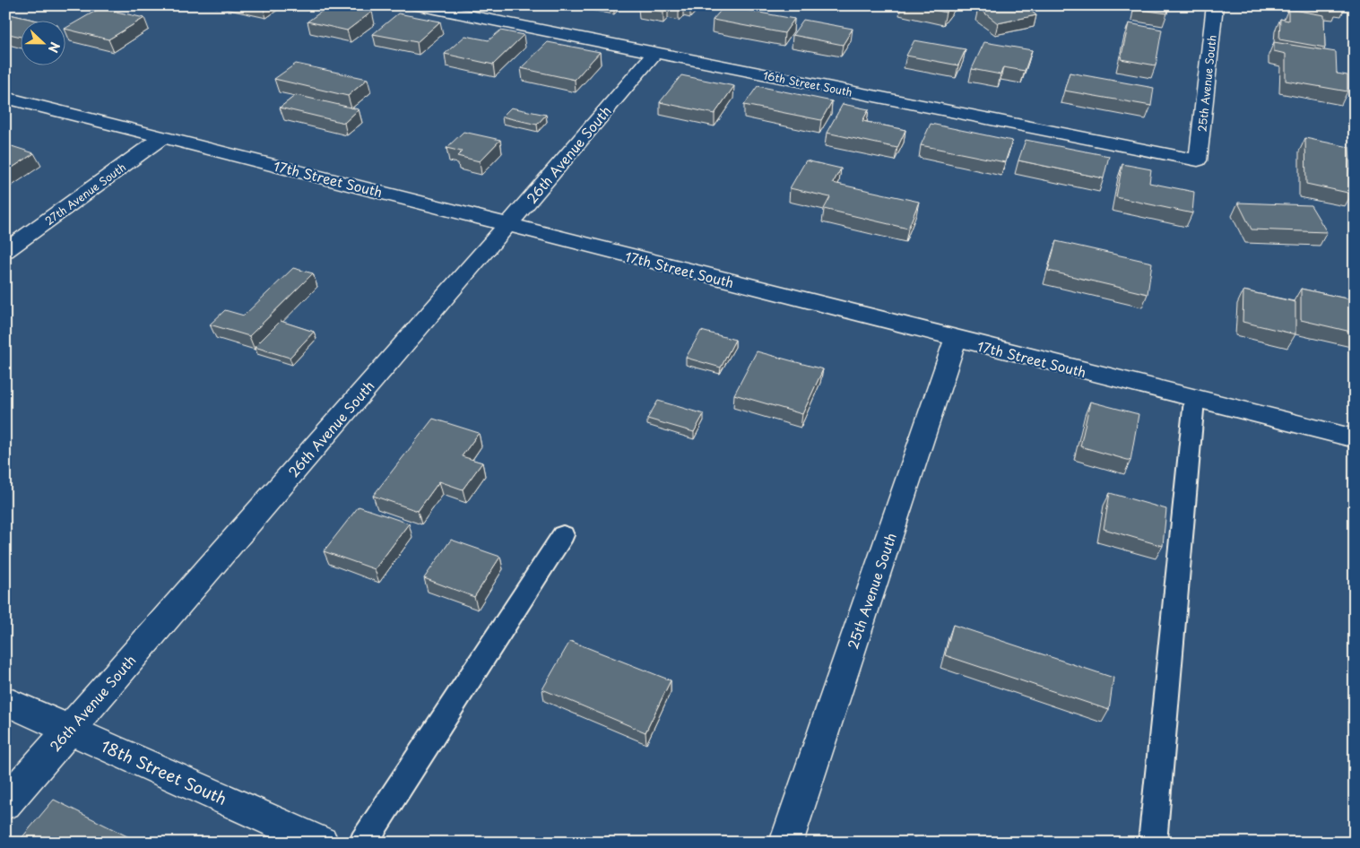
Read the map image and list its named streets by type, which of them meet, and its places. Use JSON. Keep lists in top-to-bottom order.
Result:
{
  "streets": {
    "street": [
      "16th Street South",
      "25th Avenue South",
      "26th Avenue South",
      "17th Street South",
      "27th Avenue South",
      "18th Street South"
    ]
  },
  "crossings": [
    ["16th Street South", "25th Avenue South"],
    ["16th Street South", "26th Avenue South"],
    ["25th Avenue South", "17th Street South"],
    ["26th Avenue South", "17th Street South"],
    ["26th Avenue South", "18th Street South"],
    ["17th Street South", "27th Avenue South"]
  ],
  "north": "right"
}
